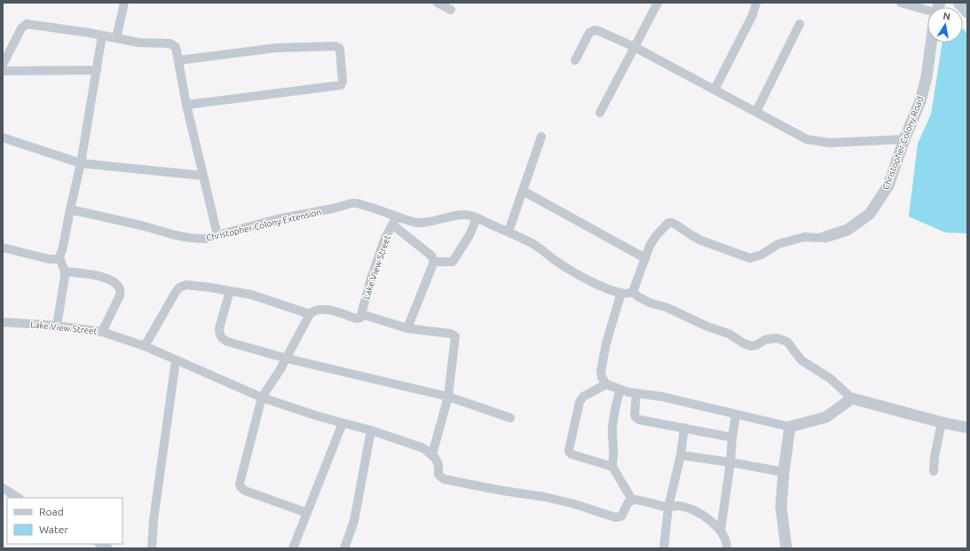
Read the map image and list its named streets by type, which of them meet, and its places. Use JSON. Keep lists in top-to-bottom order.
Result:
{
  "streets": {
    "street": ["Christopher Colony Road", "Christopher Colony Extension", "Lake View Street"]
  },
  "crossings": [
    ["Christopher Colony Extension", "Lake View Street"]
  ],
  "legend": ["Road", "Water"],
  "north": "top"
}
